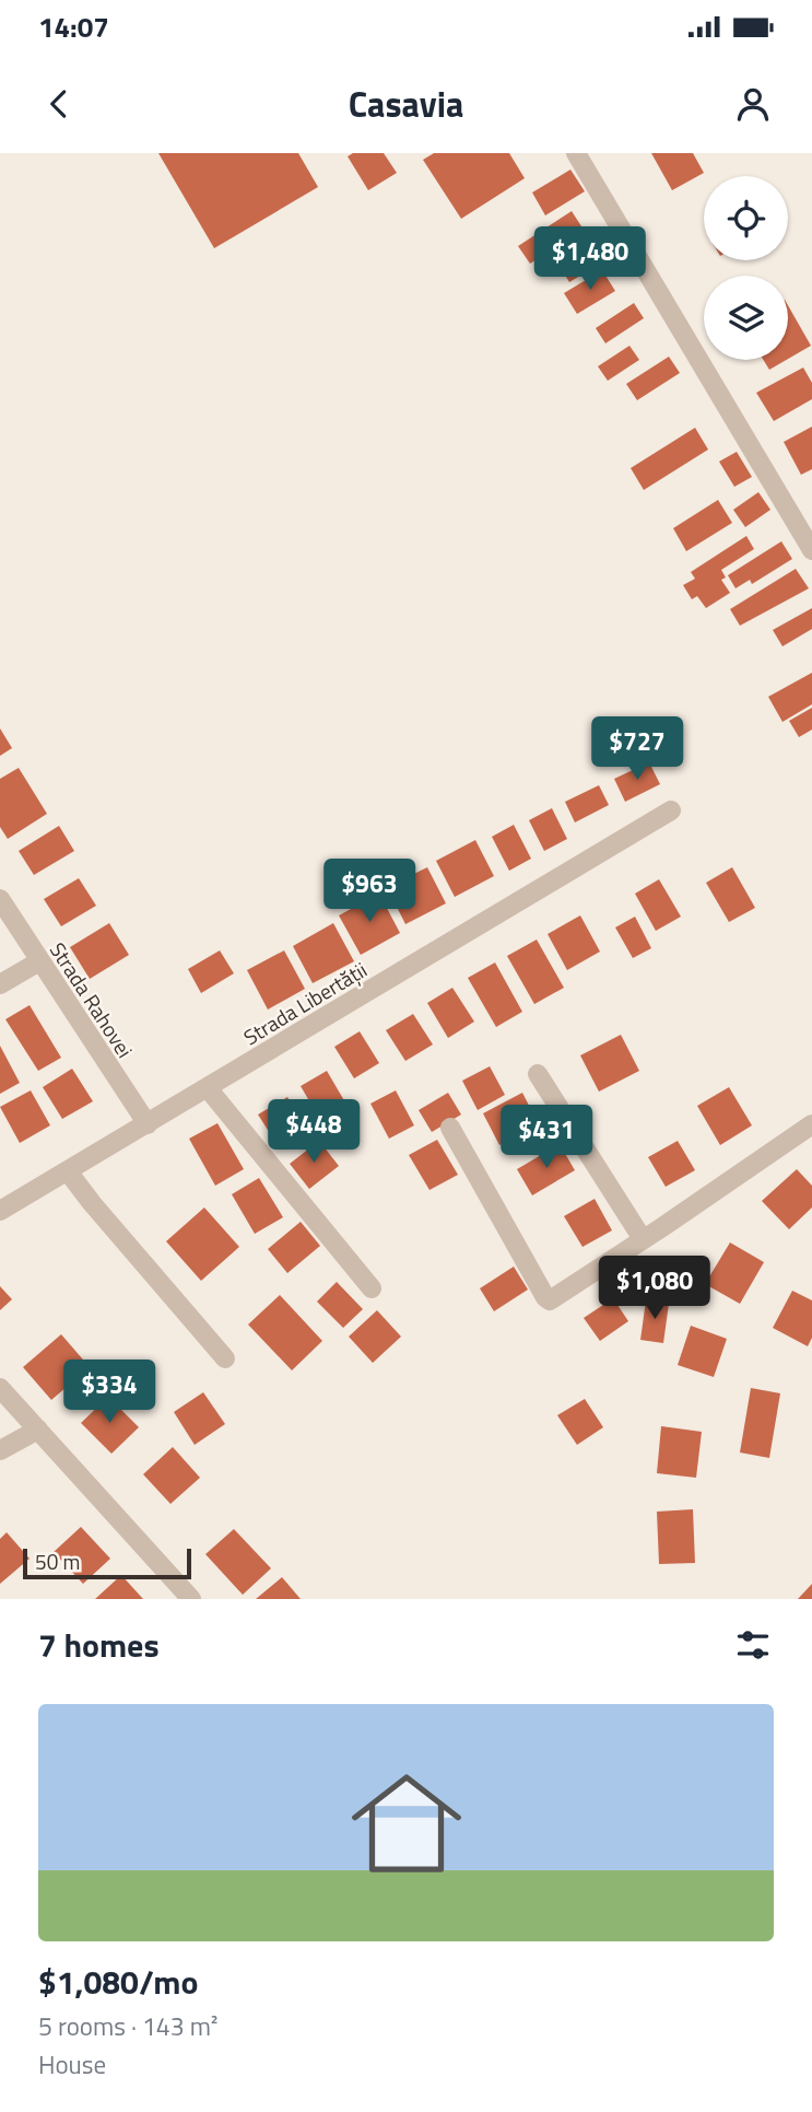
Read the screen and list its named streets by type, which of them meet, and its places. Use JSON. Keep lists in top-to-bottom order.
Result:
{
  "streets": {
    "street": ["Strada Rahovei", "Strada Libertății"]
  },
  "crossings": [
    ["Strada Rahovei", "Strada Libertății"]
  ],
  "scale_bar": "50 m",
  "page": {
    "status": "14:07",
    "header": "Casavia",
    "price": [
      "$1,480",
      "$727",
      "$963",
      "$448",
      "$431",
      "$1,080",
      "$334"
    ],
    "scale": "50 m",
    "heading": "7 homes",
    "list": [
      {
        "name": "$1,080/mo",
        "note": "5 rooms · 143 m² · House"
      }
    ]
  }
}
